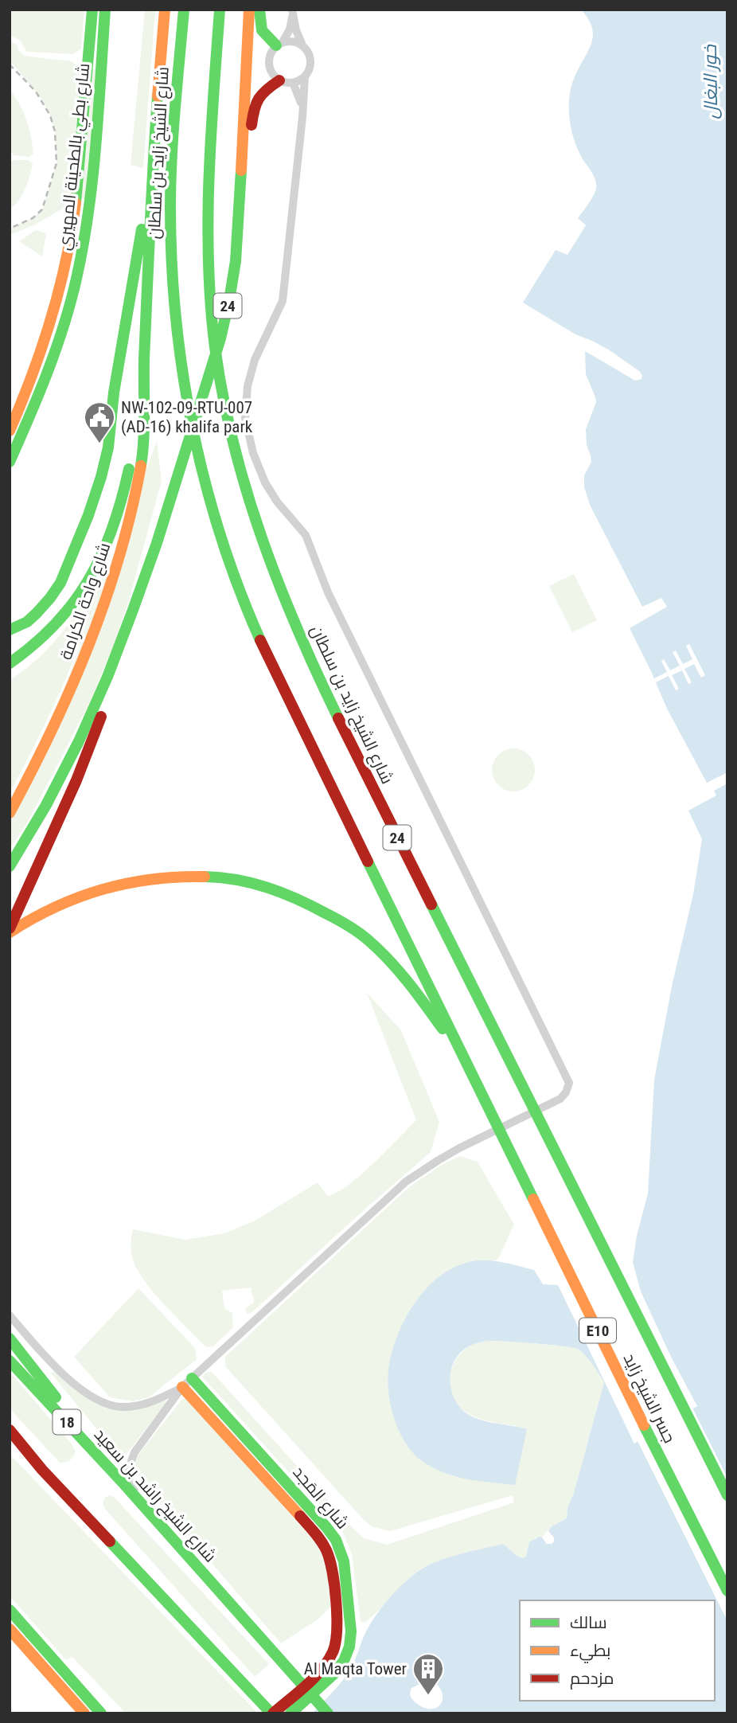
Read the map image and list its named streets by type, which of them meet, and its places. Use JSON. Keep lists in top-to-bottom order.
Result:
{
  "streets": {
    "main road": [
      "شارع الشيخ زايد بن سلطان",
      "شارع بطي بالطحينة المهيري",
      "24",
      "شارع واحة الكرامة",
      "E10",
      "جسر الشيخ زايد",
      "18",
      "شارع الشيخ راشد بن سعيد",
      "شارع المَجد"
    ]
  },
  "crossings": [
    ["شارع الشيخ زايد بن سلطان", "شارع واحة الكرامة"],
    ["شارع الشيخ زايد بن سلطان", "جسر الشيخ زايد"]
  ],
  "water": ["خور البغال"],
  "places": {
    "public building": ["NW-102-09-RTU-007 (AD-16) khalifa park"],
    "building": ["Al Maqta Tower"]
  },
  "legend": ["سالك", "بطيء", "مزدحم"]
}
